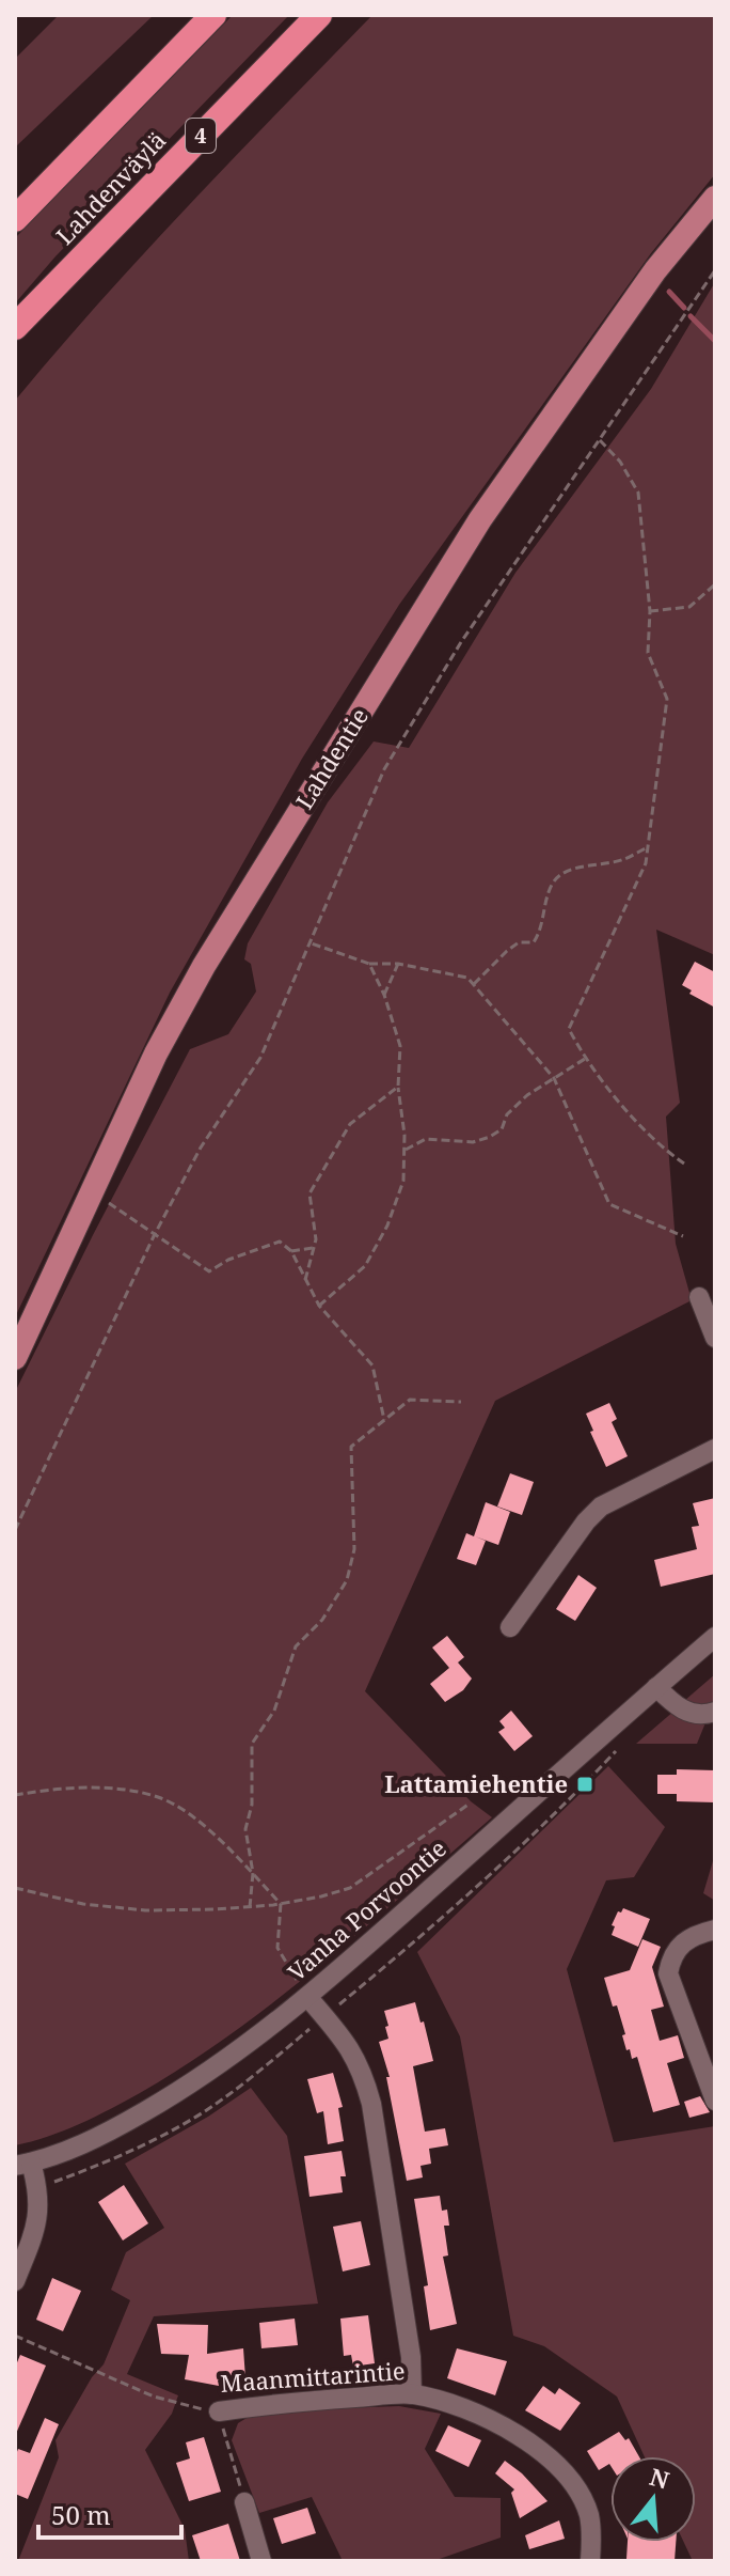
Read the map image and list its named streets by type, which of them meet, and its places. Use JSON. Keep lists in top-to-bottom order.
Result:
{
  "streets": {
    "highway": ["4", "Lahdenväylä"],
    "main road": ["Lahdentie"],
    "street": ["Vanha Porvoontie", "Maanmittarintie"]
  },
  "places": {
    "transit": ["Lattamiehentie"]
  },
  "scale_bar": "50 m",
  "north": "top"
}
